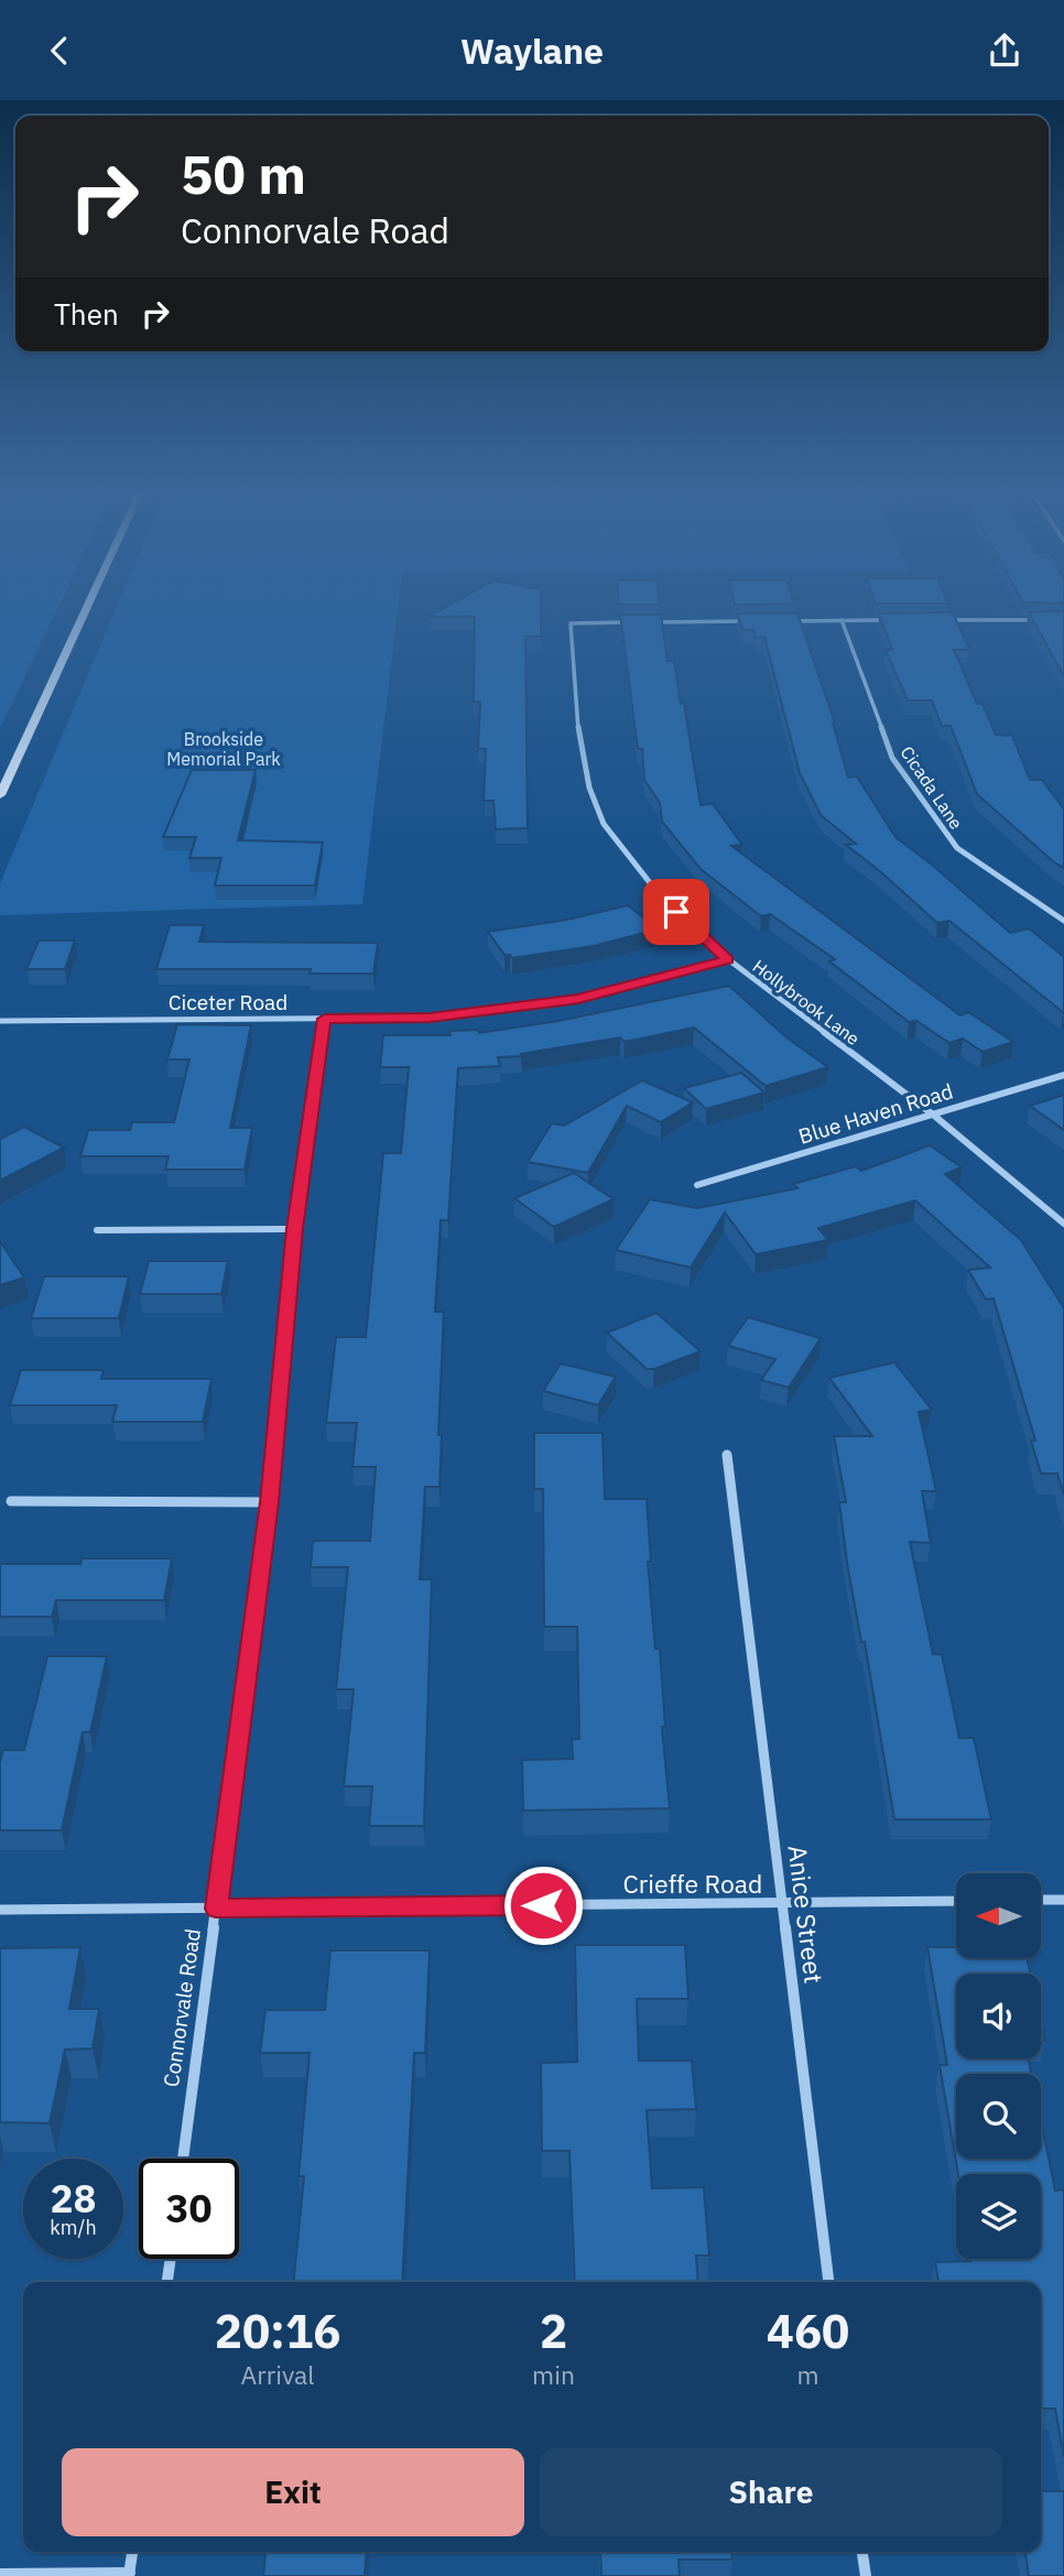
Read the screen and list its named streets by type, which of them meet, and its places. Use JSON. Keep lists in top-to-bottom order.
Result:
{
  "streets": {
    "street": [
      "Cicada Lane",
      "Ciceter Road",
      "Hollybrook Lane",
      "Blue Haven Road",
      "Crieffe Road",
      "Anice Street",
      "Connorvale Road"
    ]
  },
  "crossings": [
    ["Ciceter Road", "Hollybrook Lane"],
    ["Ciceter Road", "Connorvale Road"],
    ["Hollybrook Lane", "Blue Haven Road"],
    ["Crieffe Road", "Anice Street"],
    ["Crieffe Road", "Connorvale Road"]
  ],
  "parks": ["Brookside Memorial Park"],
  "north": "left",
  "page": {
    "header": "Waylane",
    "turn": ["50 m", "Connorvale Road"],
    "then": "Then",
    "speed": "28 km/h",
    "limit": "30",
    "eta": [
      "20:16",
      "Arrival",
      "2",
      "min",
      "460",
      "m"
    ],
    "buttons": ["Exit", "Share"]
  }
}
